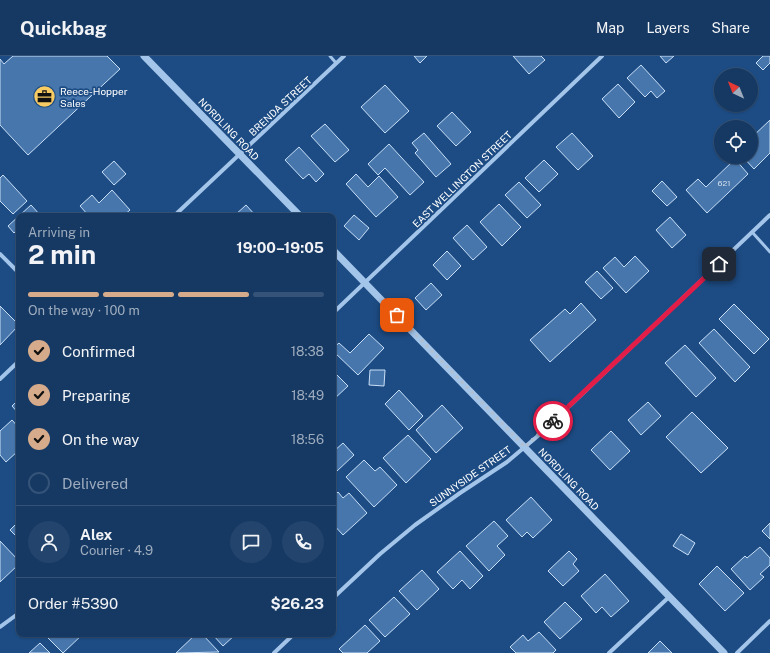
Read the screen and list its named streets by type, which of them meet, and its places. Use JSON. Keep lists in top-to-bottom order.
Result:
{
  "streets": {
    "street": [
      "BRENDA STREET",
      "NORDLING ROAD",
      "EAST WELLINGTON STREET",
      "SUNNYSIDE STREET"
    ]
  },
  "crossings": [
    ["BRENDA STREET", "NORDLING ROAD"],
    ["NORDLING ROAD", "EAST WELLINGTON STREET"],
    ["NORDLING ROAD", "SUNNYSIDE STREET"]
  ],
  "places": {
    "office": ["Reece-Hopper Sales"]
  },
  "house_numbers": ["621"],
  "north": "top left",
  "page": {
    "header": "Quickbag",
    "nav": ["Map", "Layers", "Share"],
    "heading": ["2 min", "Arriving in", "19:00–19:05"],
    "panel": [
      "Alex",
      "Courier · 4.9",
      "Order #5390",
      "$26.23"
    ],
    "bar": "On the way · 100 m",
    "list": [
      ["Confirmed", "18:38"],
      ["Preparing", "18:49"],
      ["On the way", "18:56"],
      "Delivered"
    ]
  }
}
